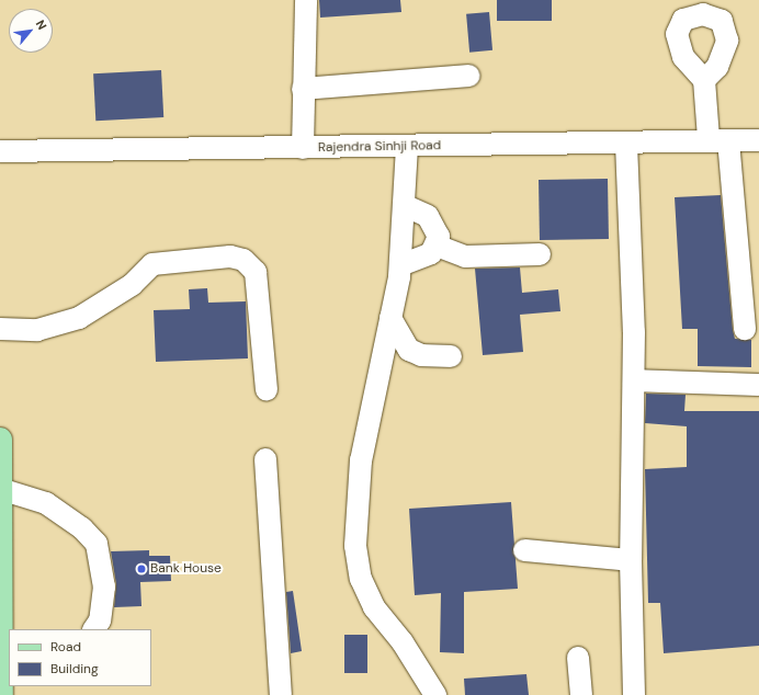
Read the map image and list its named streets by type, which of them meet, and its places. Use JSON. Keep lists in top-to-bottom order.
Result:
{
  "streets": {
    "street": ["Rajendra Sinhji Road"]
  },
  "places": ["Bank House"],
  "legend": ["Road", "Building"],
  "north": "top right"
}
